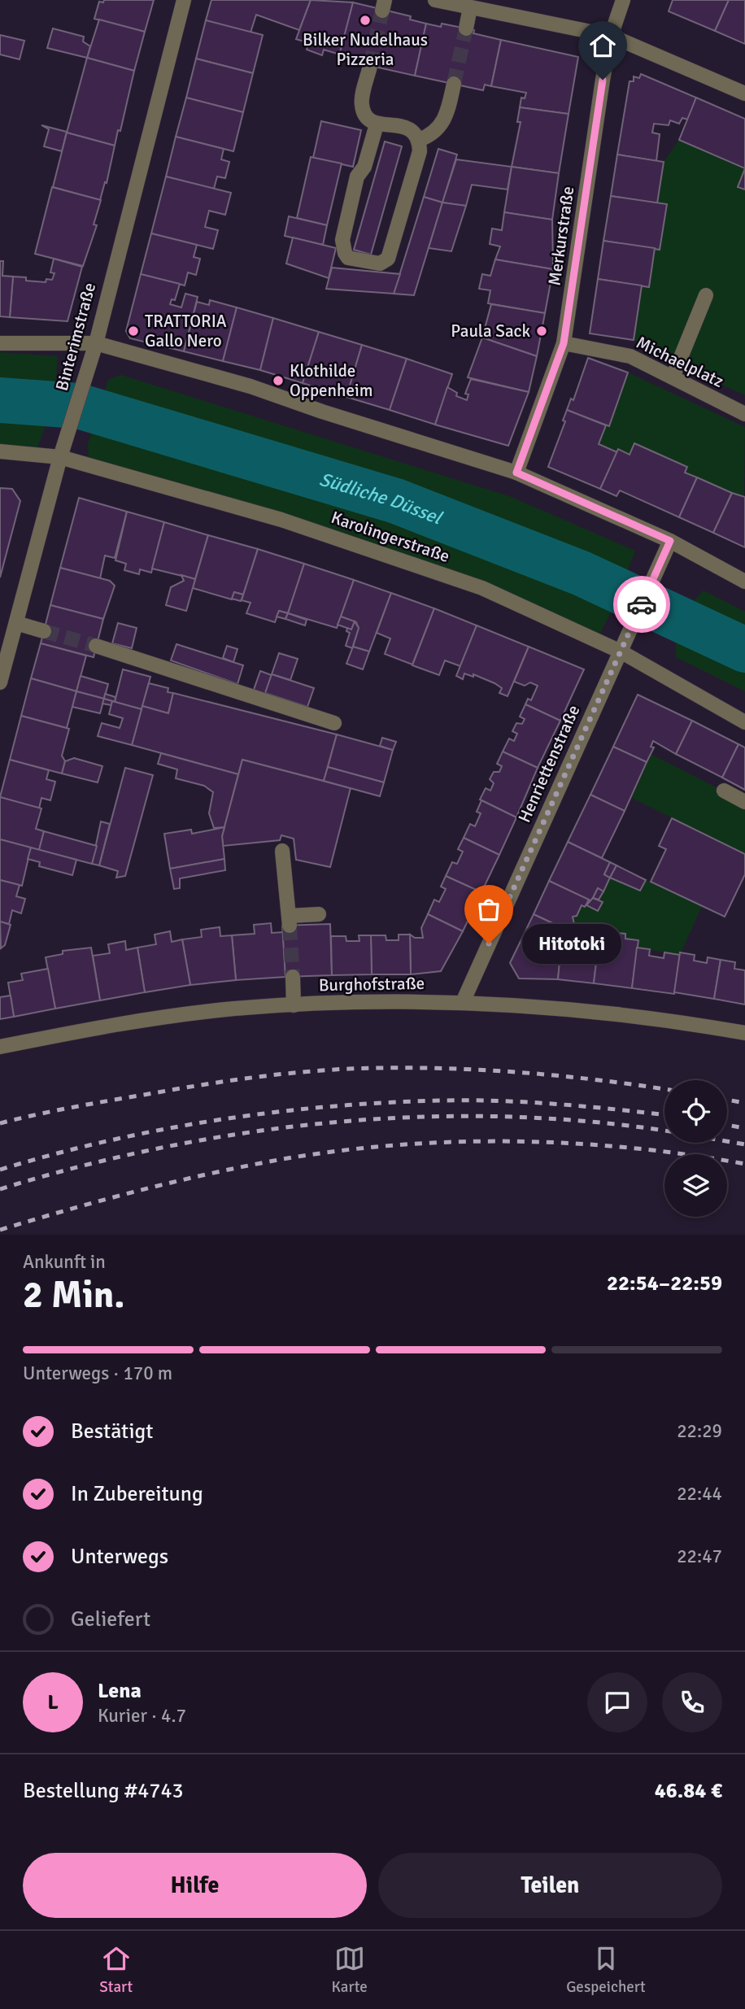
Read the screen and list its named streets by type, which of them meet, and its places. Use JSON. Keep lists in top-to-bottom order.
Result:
{
  "streets": {
    "street": [
      "Merkurstraße",
      "Binterimstraße",
      "Michaelplatz",
      "Karolingerstraße",
      "Henriettenstraße",
      "Burghofstraße"
    ]
  },
  "crossings": [
    ["Merkurstraße", "Michaelplatz"],
    ["Binterimstraße", "Karolingerstraße"],
    ["Karolingerstraße", "Henriettenstraße"],
    ["Henriettenstraße", "Burghofstraße"]
  ],
  "water": ["Südliche Düssel"],
  "places": [
    "Bilker Nudelhaus Pizzeria",
    "TRATTORIA Gallo Nero",
    "Paula Sack",
    "Klothilde Oppenheim",
    "Hitotoki"
  ],
  "page": {
    "bubble": "Hitotoki",
    "heading": ["2 Min.", "Ankunft in", "22:54–22:59"],
    "panel": [
      "Lena",
      "Kurier · 4.7",
      "Bestellung #4743",
      "46.84 €"
    ],
    "bar": "Unterwegs · 170 m",
    "list": [
      ["Bestätigt", "22:29"],
      ["In Zubereitung", "22:44"],
      ["Unterwegs", "22:47"],
      "Geliefert"
    ],
    "round": "L",
    "buttons": ["Hilfe", "Teilen"],
    "tabs": ["Start", "Karte", "Gespeichert"]
  }
}
